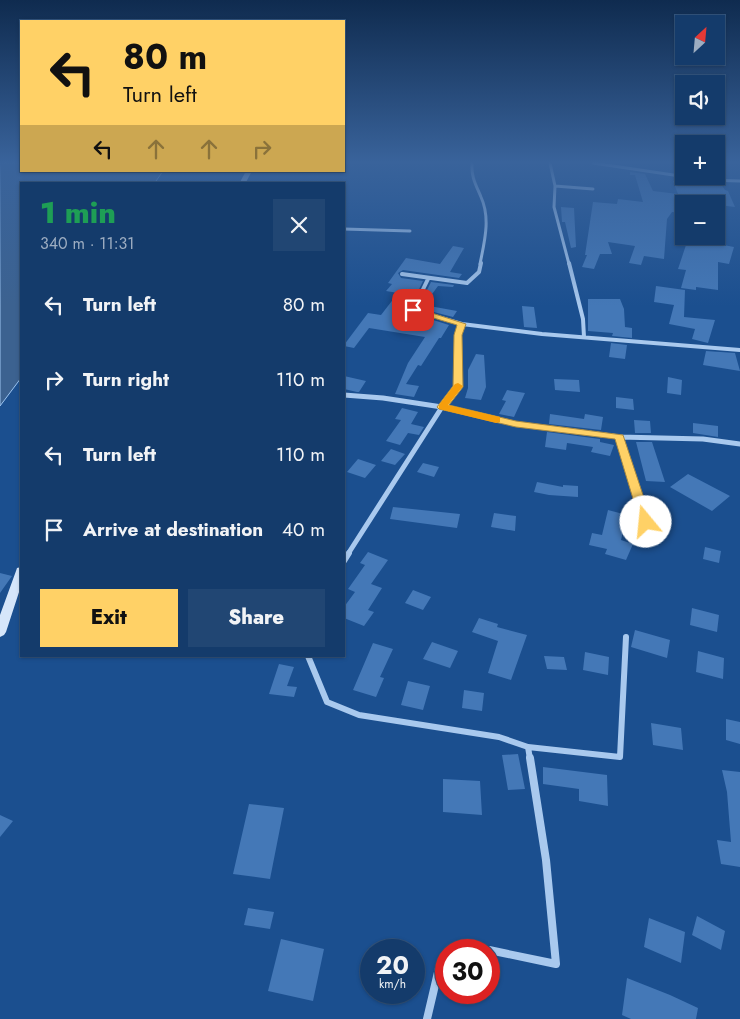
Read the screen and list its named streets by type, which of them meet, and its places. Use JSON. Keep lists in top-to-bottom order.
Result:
{
  "north": "top right",
  "page": {
    "map_buttons": ["+", "−"],
    "turn": ["80 m", "Turn left"],
    "heading": ["1 min", "340 m · 11:31"],
    "list": [
      {
        "name": "Turn left",
        "value": "80 m"
      },
      {
        "name": "Turn right",
        "value": "110 m"
      },
      {
        "name": "Turn left",
        "value": "110 m"
      },
      {
        "name": "Arrive at destination",
        "value": "40 m"
      }
    ],
    "buttons": ["Exit", "Share"],
    "speed": "20 km/h",
    "limit": "30"
  }
}
